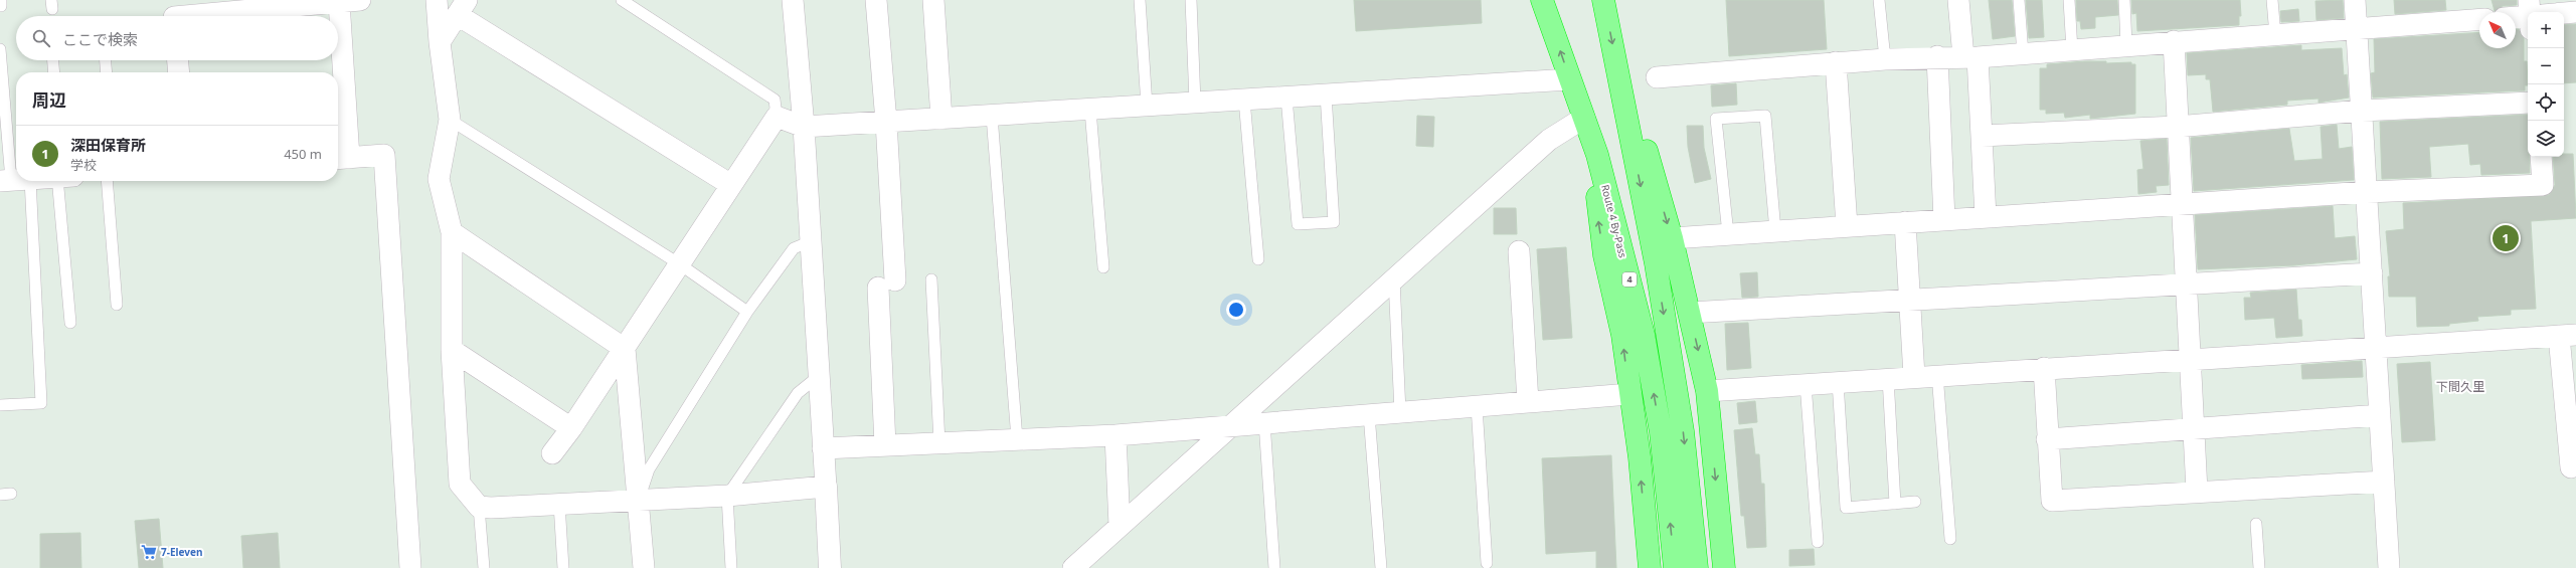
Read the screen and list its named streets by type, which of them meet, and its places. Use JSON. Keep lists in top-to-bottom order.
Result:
{
  "streets": {
    "highway": ["Route 4 By-Pass", "4"]
  },
  "districts": ["下間久里"],
  "places": {
    "supermarket": ["7-Eleven"]
  },
  "north": "top left",
  "page": {
    "map_buttons": ["+", "−"],
    "search": "ここで検索",
    "heading": "周辺",
    "list": [
      {
        "mark": "1",
        "name": "深田保育所",
        "note": "学校",
        "value": "450 m"
      }
    ],
    "pins": "1"
  }
}
